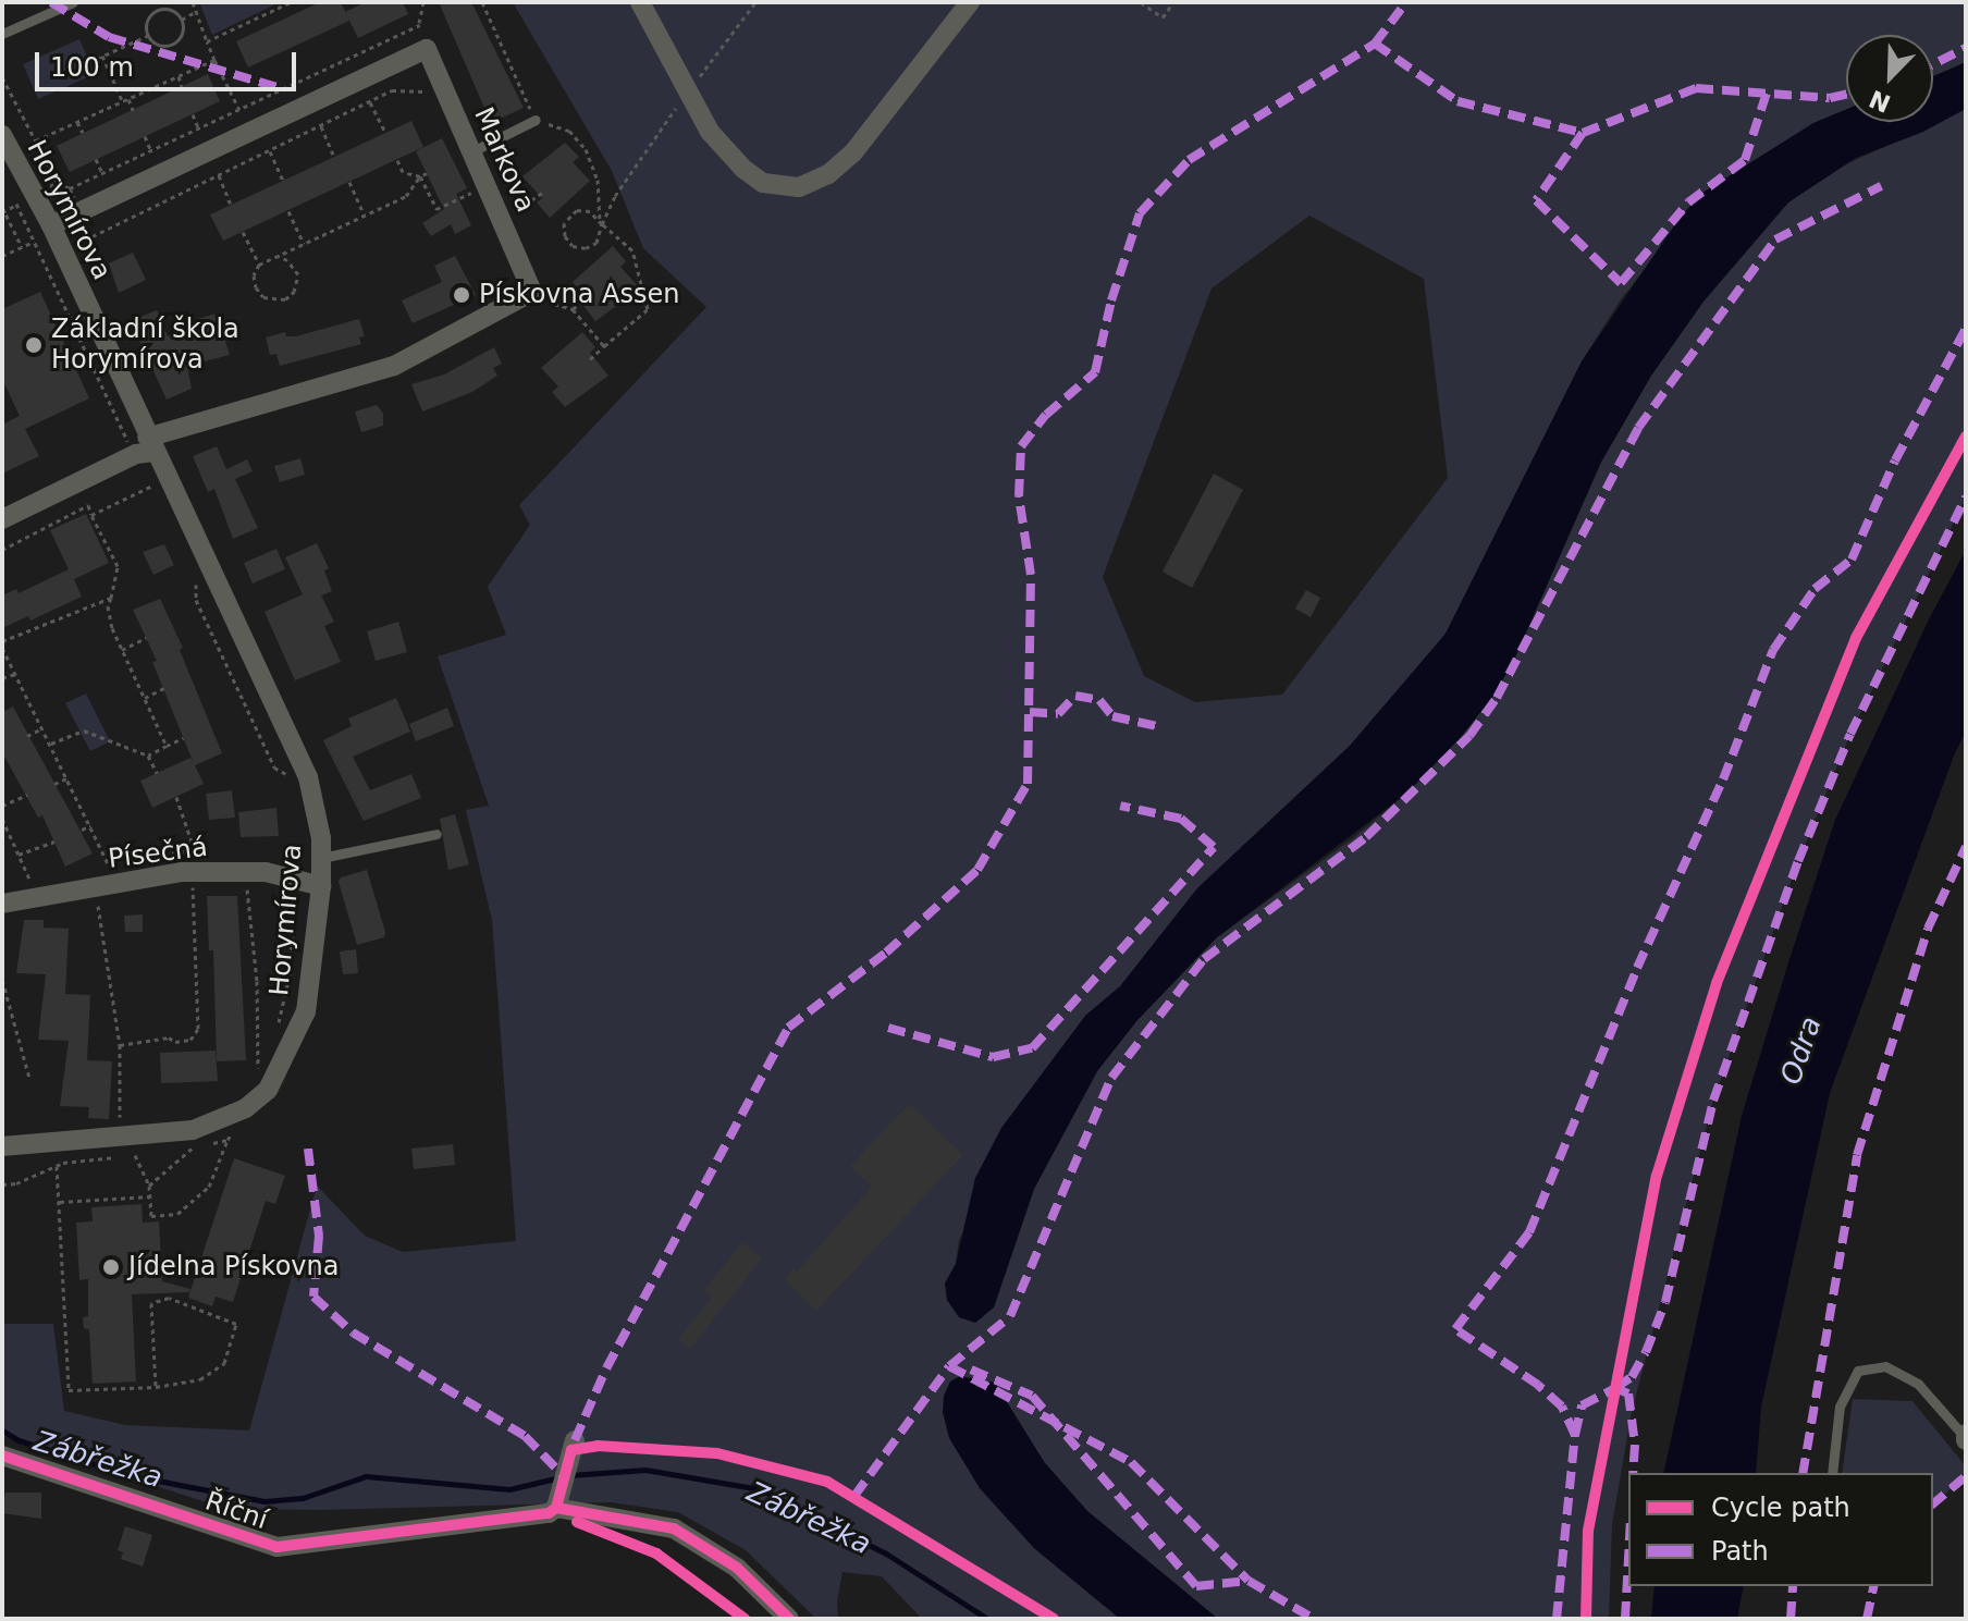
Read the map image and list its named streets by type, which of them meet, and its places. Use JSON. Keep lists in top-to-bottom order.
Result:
{
  "streets": {
    "street": [
      "Markova",
      "Horymírova",
      "Písečná",
      "Říční"
    ]
  },
  "crossings": [
    ["Markova", "Horymírova"],
    ["Horymírova", "Písečná"]
  ],
  "water": ["Odra", "Zábřežka"],
  "places": ["Pískovna Assen", "Základní škola Horymírova", "Jídelna Pískovna"],
  "legend": ["Cycle path", "Path"],
  "scale_bar": "100 m",
  "north": "bottom left"
}
